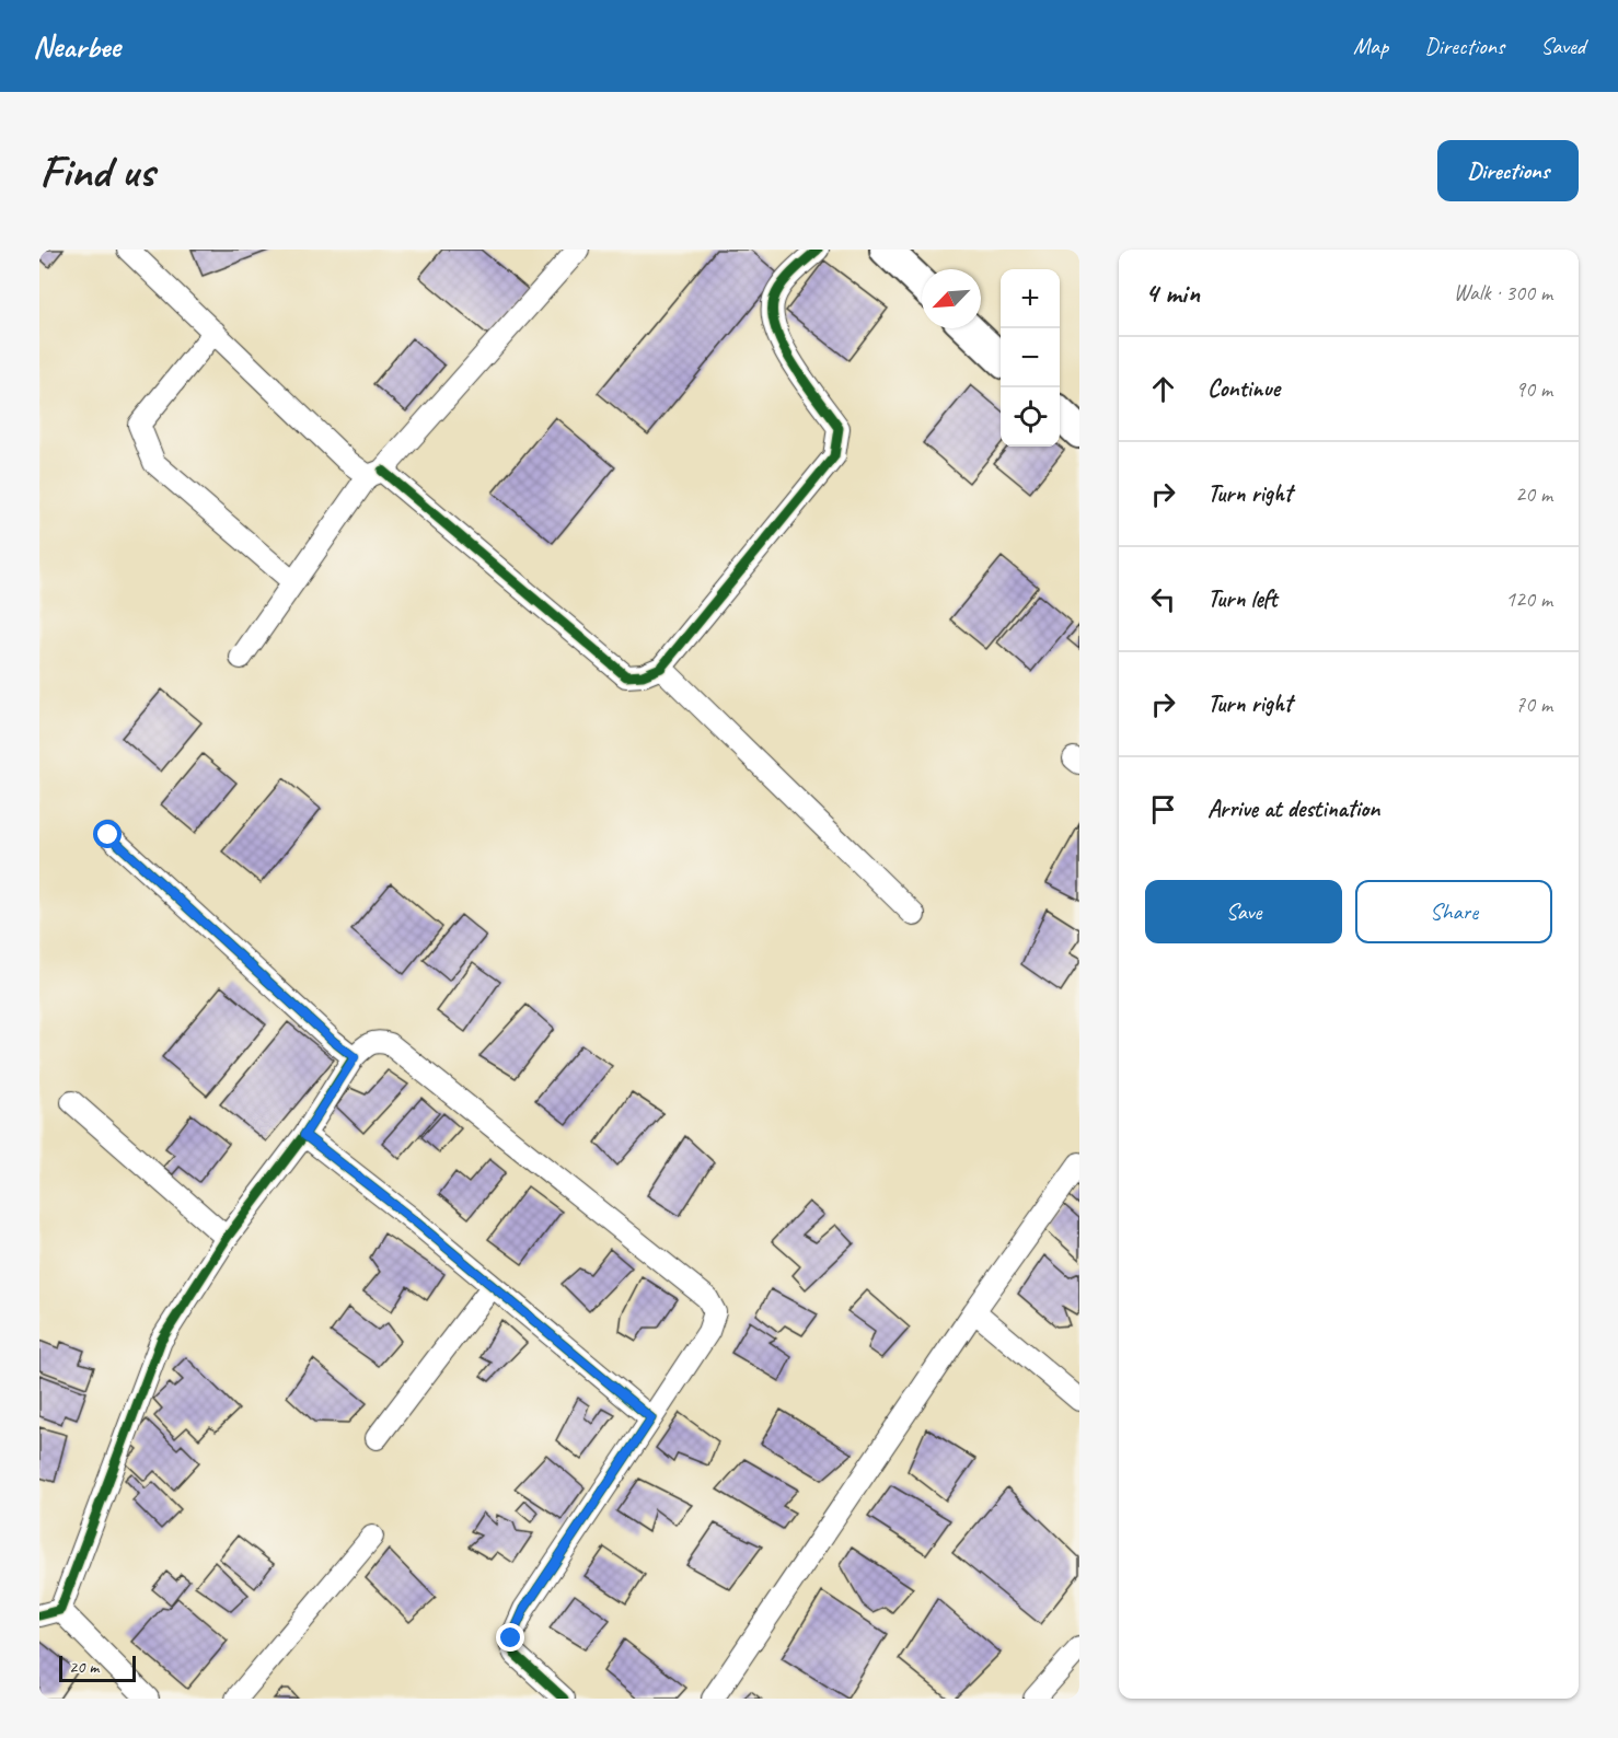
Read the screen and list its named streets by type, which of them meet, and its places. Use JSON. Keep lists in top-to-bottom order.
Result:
{
  "scale_bar": "20 m",
  "north": "bottom left",
  "page": {
    "header": "Nearbee",
    "nav": ["Map", "Directions", "Saved"],
    "buttons": [
      "Directions",
      ["Save", "Share"]
    ],
    "title": "Find us",
    "heading": ["4 min", "Walk · 300 m"],
    "map_buttons": ["+", "−"],
    "list": [
      ["Continue", "90 m"],
      ["Turn right", "20 m"],
      ["Turn left", "120 m"],
      ["Turn right", "70 m"],
      "Arrive at destination"
    ],
    "scale": "20 m"
  }
}
